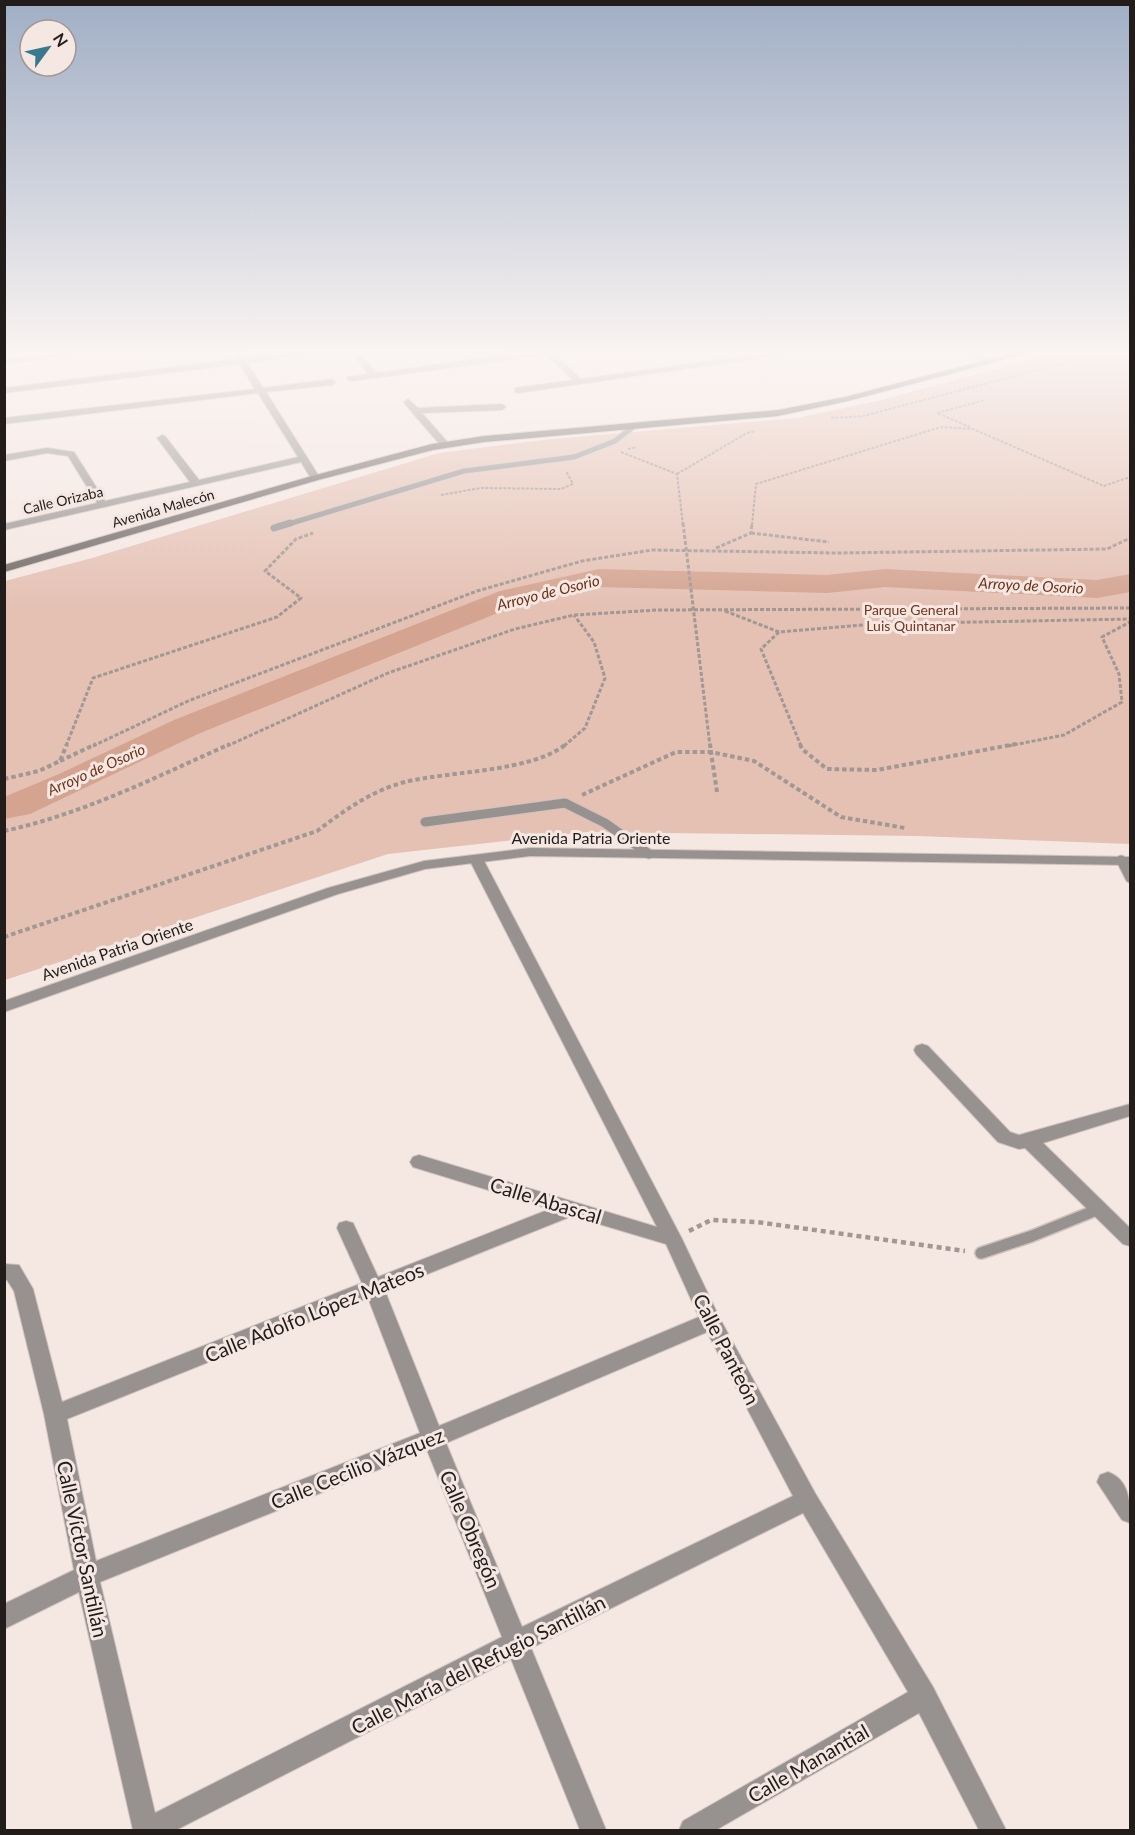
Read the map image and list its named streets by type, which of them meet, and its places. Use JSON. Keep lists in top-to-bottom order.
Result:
{
  "streets": {
    "main road": ["Avenida Malecón"],
    "street": [
      "Calle Orizaba",
      "Avenida Patria Oriente",
      "Calle Abascal",
      "Calle Adolfo López Mateos",
      "Calle Panteón",
      "Calle Cecilio Vázquez",
      "Calle Obregón",
      "Calle Víctor Santillán",
      "Calle María del Refugio Santillán",
      "Calle Manantial"
    ]
  },
  "crossings": [
    ["Avenida Patria Oriente", "Calle Panteón"],
    ["Calle Abascal", "Calle Adolfo López Mateos"],
    ["Calle Abascal", "Calle Panteón"],
    ["Calle Adolfo López Mateos", "Calle Obregón"],
    ["Calle Adolfo López Mateos", "Calle Víctor Santillán"],
    ["Calle Panteón", "Calle Cecilio Vázquez"],
    ["Calle Panteón", "Calle María del Refugio Santillán"],
    ["Calle Panteón", "Calle Manantial"],
    ["Calle Cecilio Vázquez", "Calle Obregón"],
    ["Calle Cecilio Vázquez", "Calle Víctor Santillán"],
    ["Calle Obregón", "Calle María del Refugio Santillán"],
    ["Calle Víctor Santillán", "Calle María del Refugio Santillán"]
  ],
  "water": ["Arroyo de Osorio"],
  "parks": ["Parque General Luis Quintanar"],
  "north": "top right"
}
